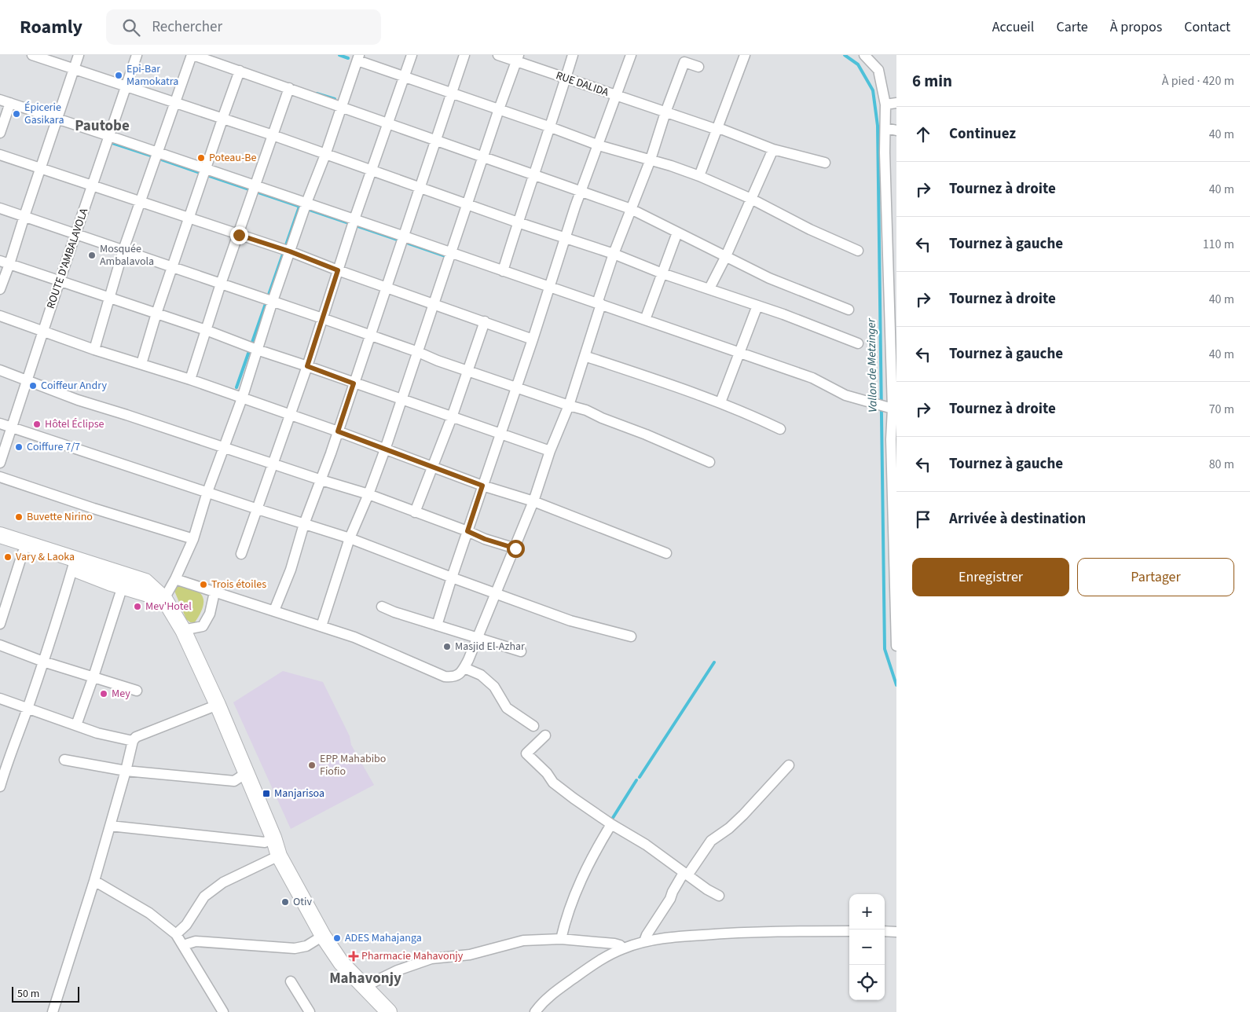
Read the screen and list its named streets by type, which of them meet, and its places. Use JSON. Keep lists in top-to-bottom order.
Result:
{
  "streets": {
    "street": ["RUE DALIDA", "ROUTE D'AMBALAVOLA"]
  },
  "districts": ["Pautobe", "Mahavonjy"],
  "water": ["Vallon de Metzinger"],
  "places": {
    "other": [
      "Epi-Bar Mamokatra",
      "Épicerie Gasikara",
      "Poteau-Be",
      "Mosquée Ambalavola",
      "Coiffeur Andry",
      "Hôtel Éclipse",
      "Coiffure 7/7",
      "Buvette Nirino",
      "Vary & Laoka",
      "Trois étoiles",
      "Mev'Hotel",
      "Masjid El-Azhar",
      "Mey",
      "EPP Mahabibo Fiofio",
      "Otiv",
      "ADES Mahajanga"
    ],
    "transit": ["Manjarisoa"],
    "health": ["Pharmacie Mahavonjy"]
  },
  "scale_bar": "50 m",
  "page": {
    "header": "Roamly",
    "search": "Rechercher",
    "nav": [
      "Accueil",
      "Carte",
      "À propos",
      "Contact"
    ],
    "heading": ["6 min", "À pied · 420 m"],
    "list": [
      ["Continuez", "40 m"],
      ["Tournez à droite", "40 m"],
      ["Tournez à gauche", "110 m"],
      ["Tournez à droite", "40 m"],
      ["Tournez à gauche", "40 m"],
      ["Tournez à droite", "70 m"],
      ["Tournez à gauche", "80 m"],
      "Arrivée à destination"
    ],
    "buttons": ["Enregistrer", "Partager"],
    "map_buttons": ["+", "−"],
    "scale": "50 m"
  }
}
